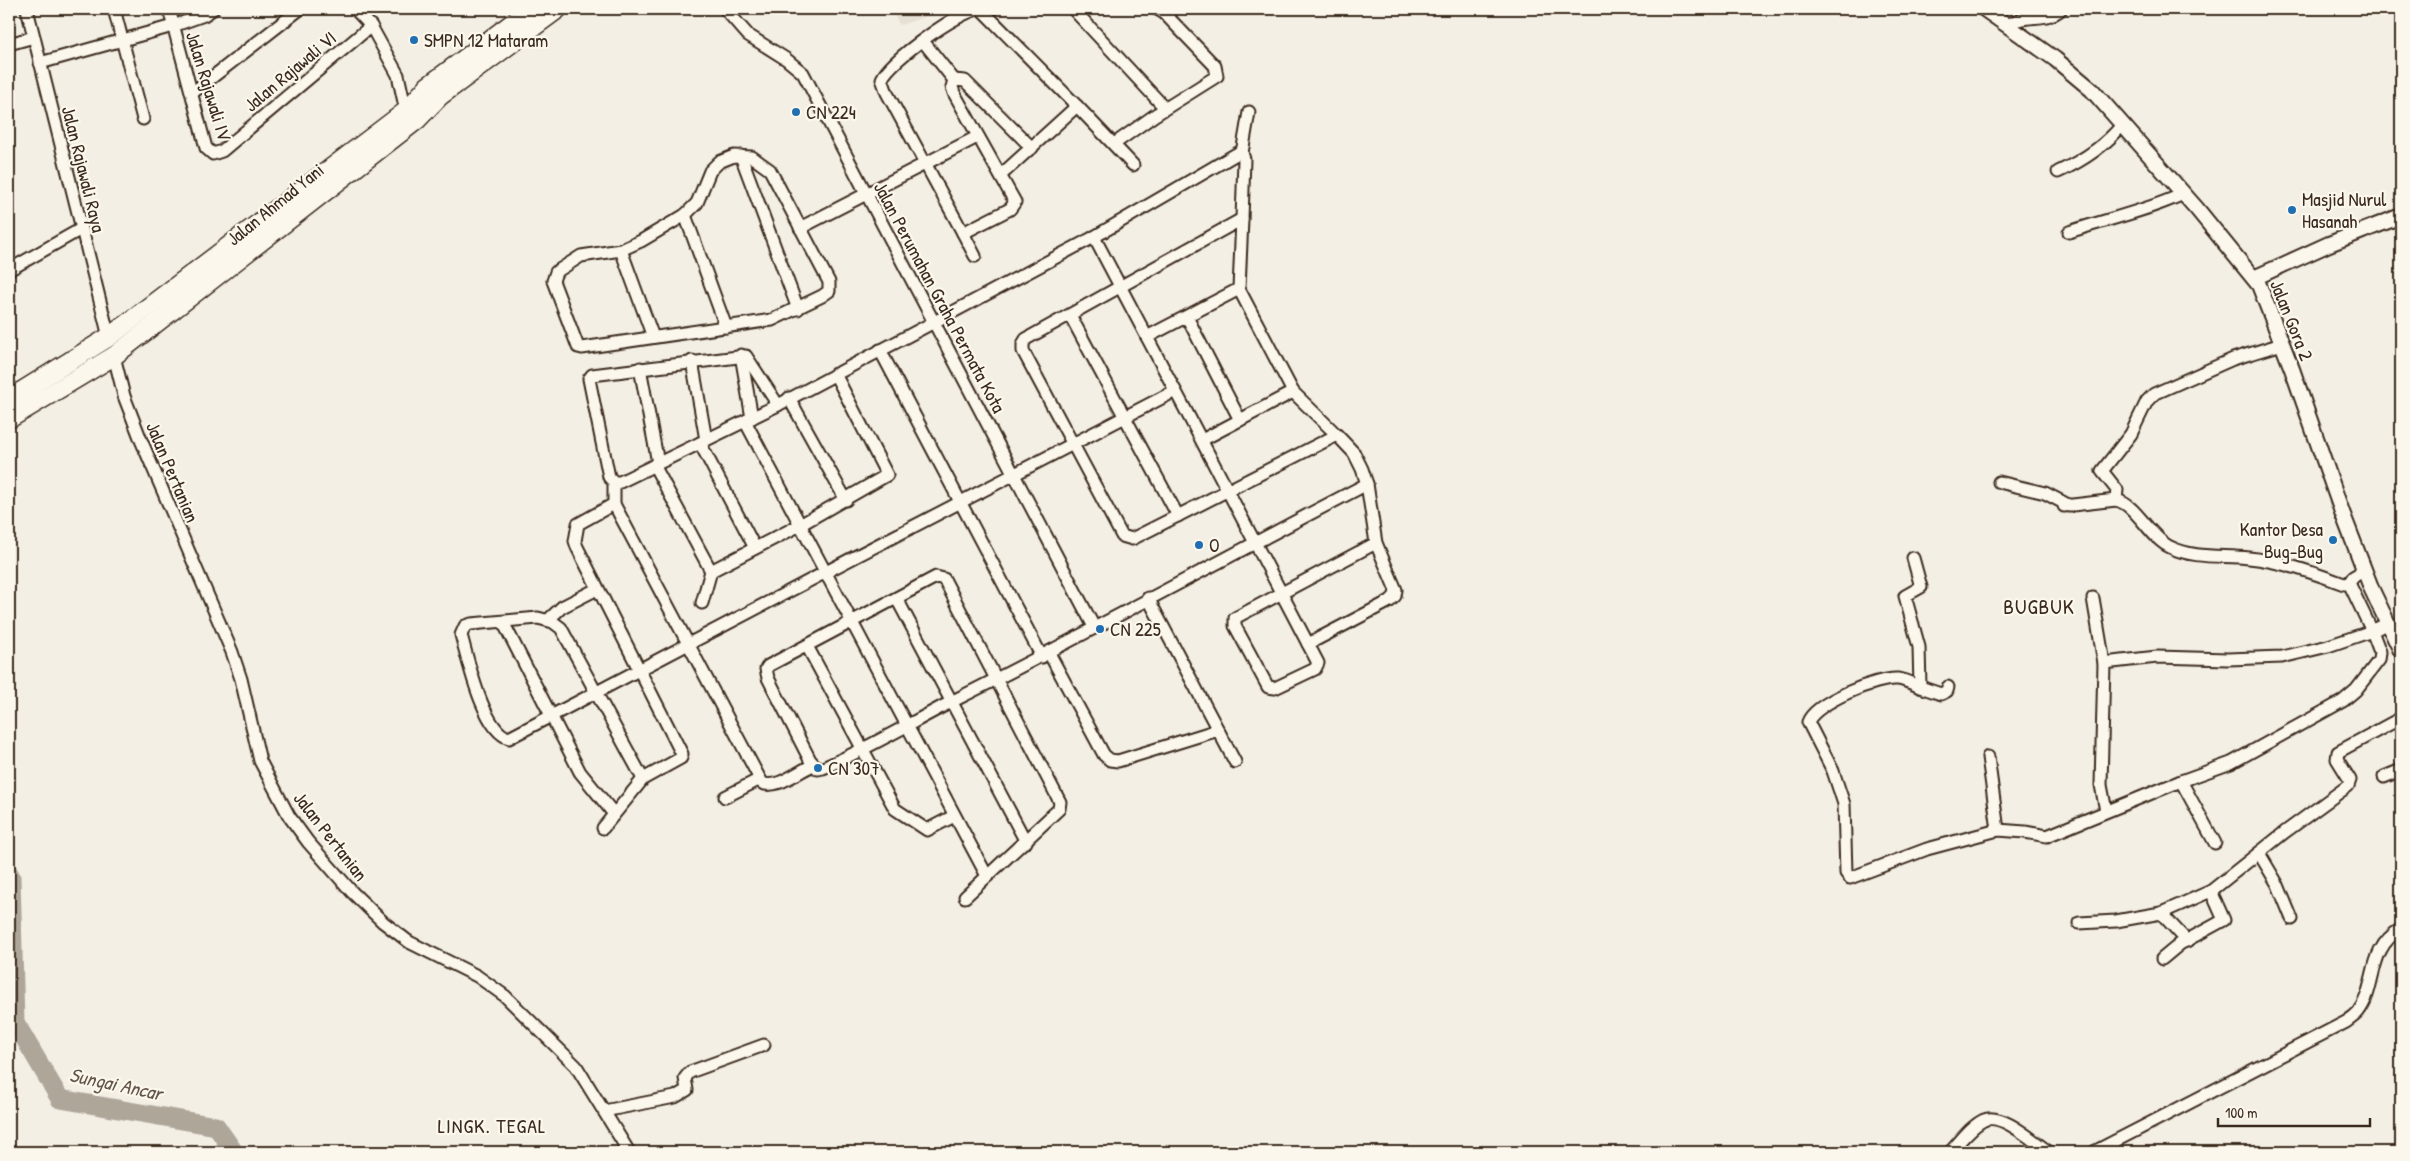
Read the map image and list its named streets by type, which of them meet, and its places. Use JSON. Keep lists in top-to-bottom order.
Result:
{
  "streets": {
    "highway": ["Jalan Ahmad Yani"],
    "street": [
      "Jalan Rajawali VI",
      "Jalan Rajawali IV",
      "Jalan Rajawali Raya",
      "Jalan Perumahan Graha Permata Kota",
      "Jalan Gora 2",
      "Jalan Pertanian"
    ]
  },
  "crossings": [
    ["Jalan Rajawali VI", "Jalan Rajawali IV"],
    ["Jalan Ahmad Yani", "Jalan Pertanian"]
  ],
  "districts": ["BUGBUK", "LINGK. TEGAL"],
  "water": ["Sungai Ancar"],
  "places": [
    "SMPN 12 Mataram",
    "CN 224",
    "Masjid Nurul Hasanah",
    "Kantor Desa Bug-Bug",
    "O",
    "CN 225",
    "CN 307"
  ],
  "scale_bar": "100 m"
}
